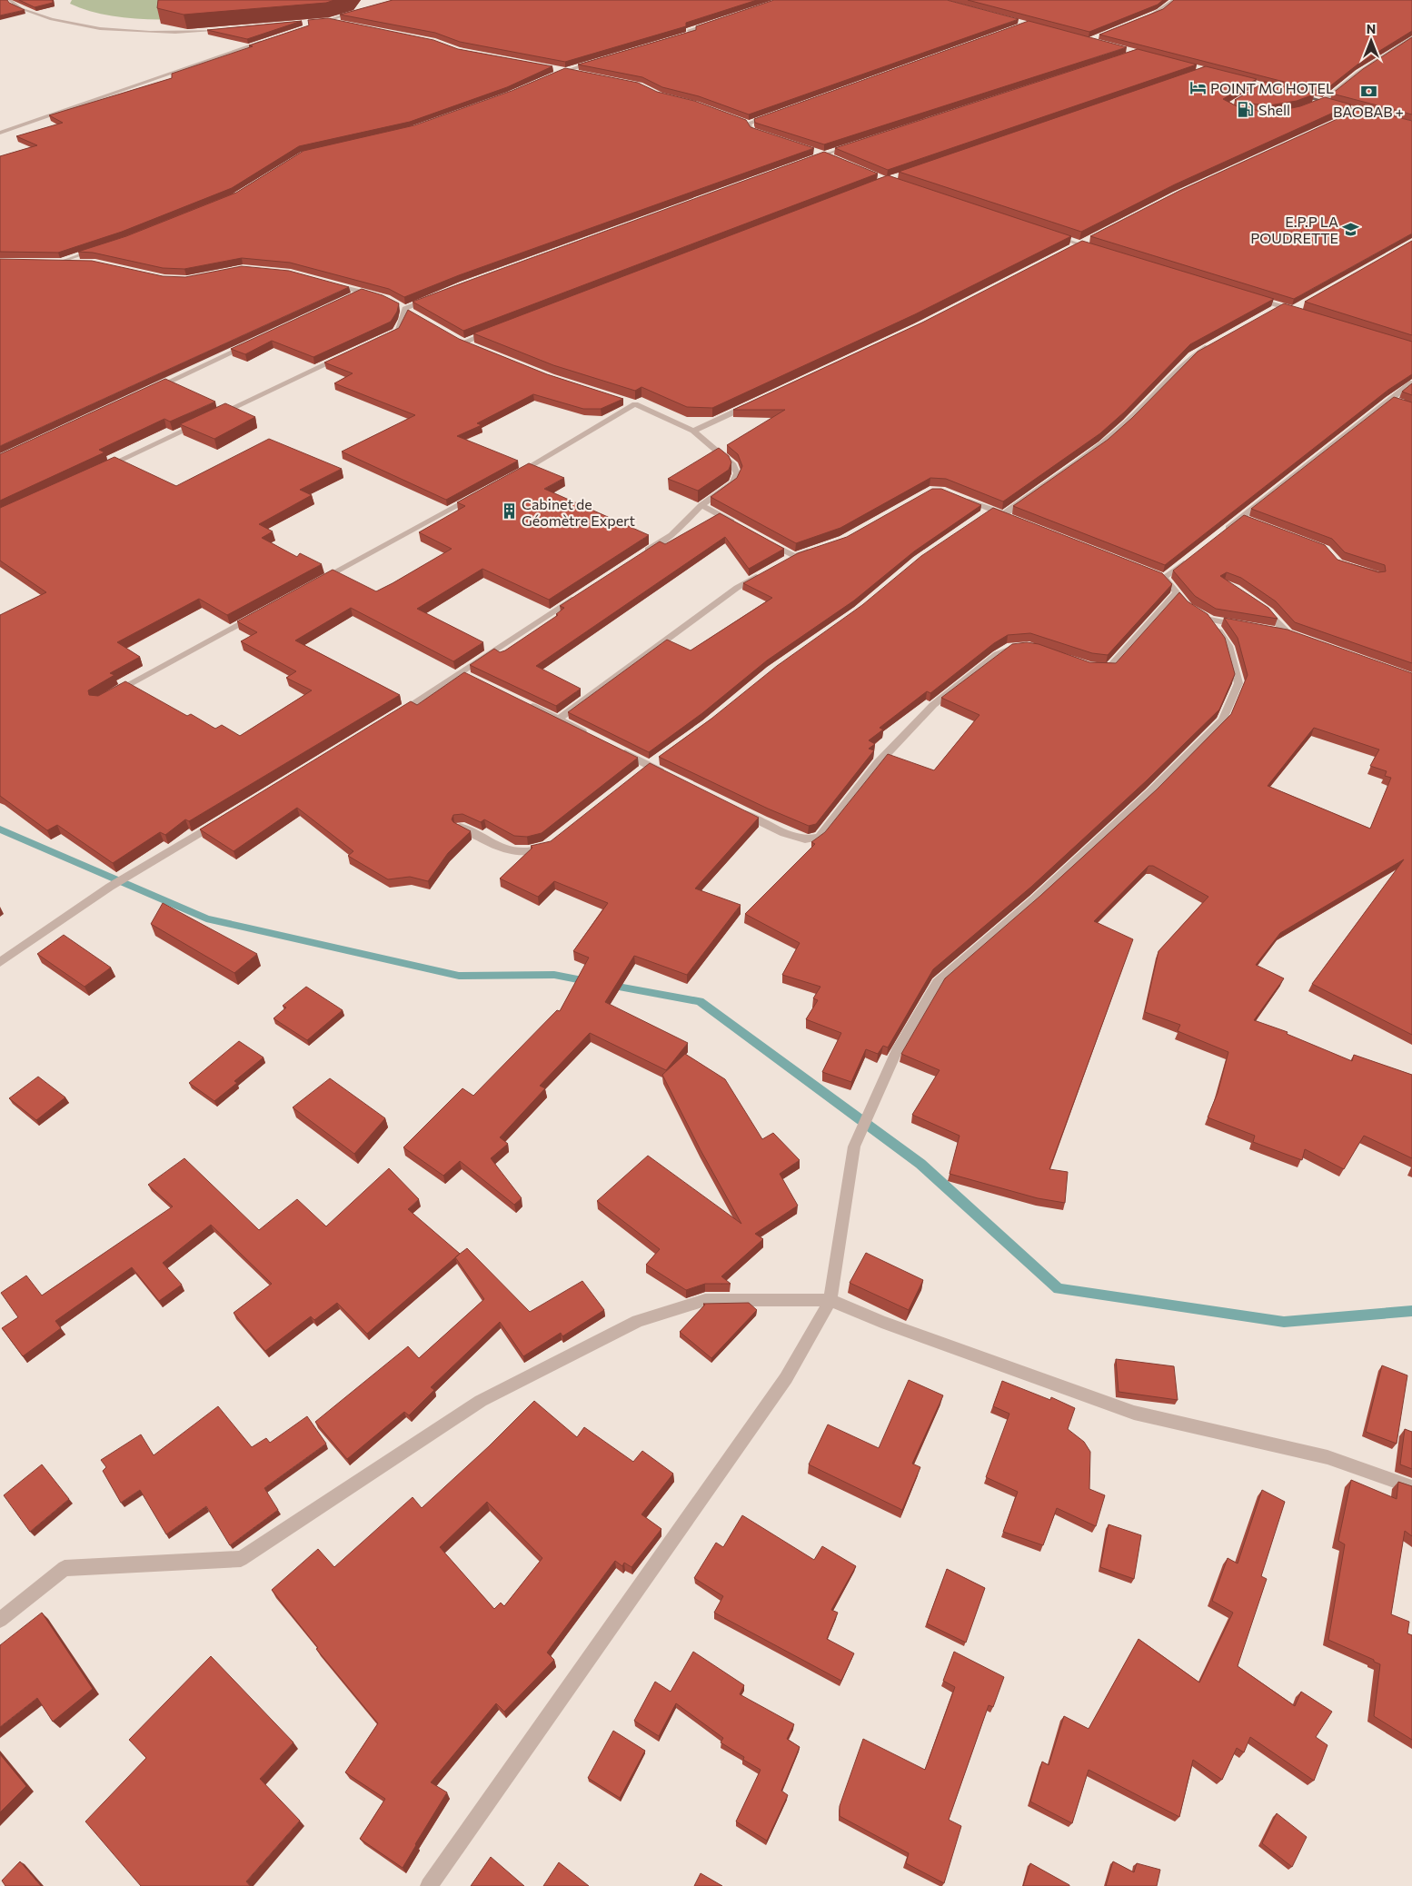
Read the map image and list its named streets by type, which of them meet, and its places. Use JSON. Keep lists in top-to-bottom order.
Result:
{
  "places": {
    "hotel": ["POINT MG HOTEL"],
    "bank": ["BAOBAB +"],
    "fuel station": ["Shell"],
    "school or university": ["E.P.P LA POUDRETTE"],
    "building": ["Cabinet de Géomètre Expert"]
  },
  "north": "top"
}
